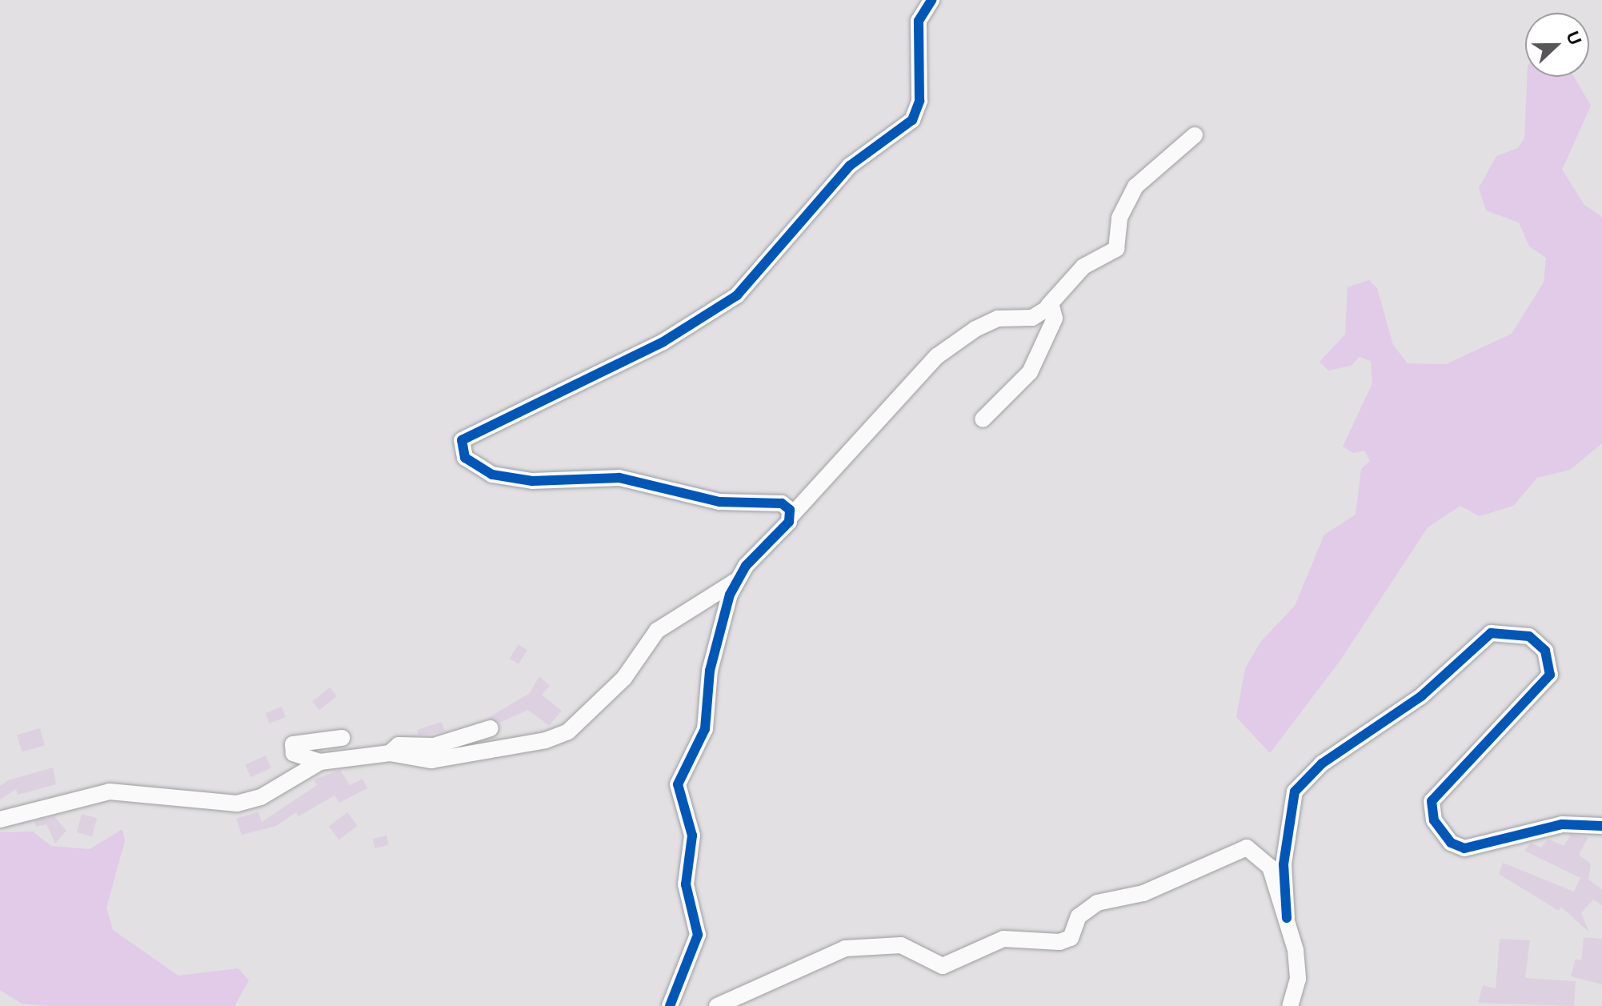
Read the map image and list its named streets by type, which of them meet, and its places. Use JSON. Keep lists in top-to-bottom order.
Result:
{
  "north": "right"
}
